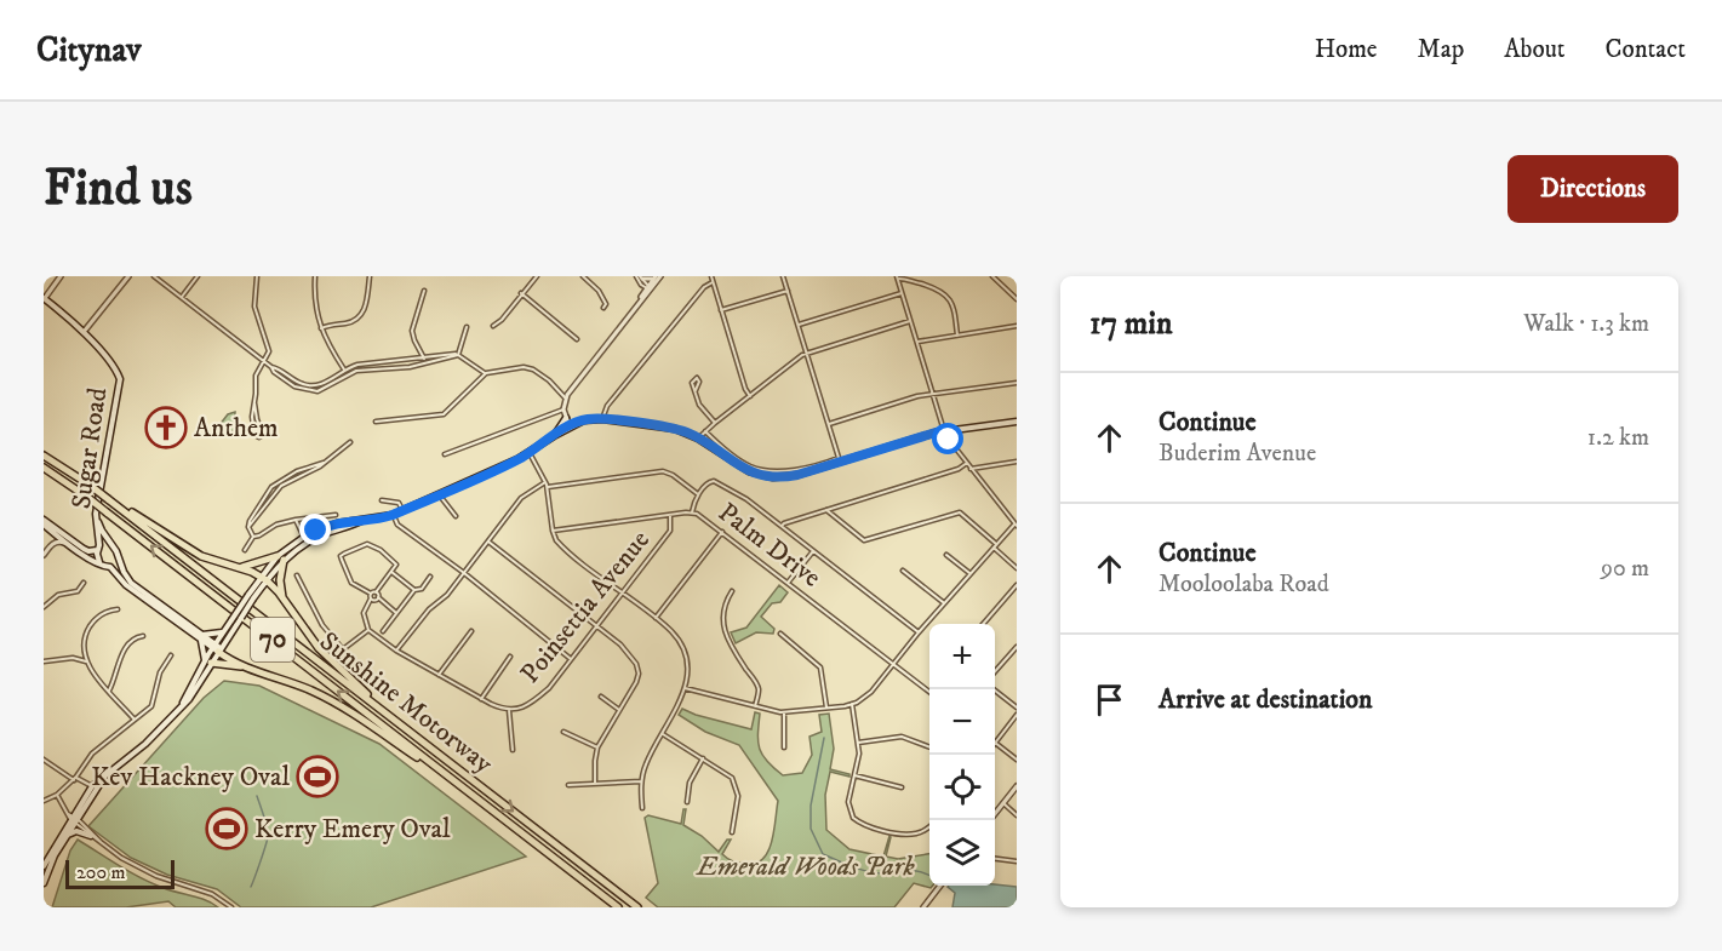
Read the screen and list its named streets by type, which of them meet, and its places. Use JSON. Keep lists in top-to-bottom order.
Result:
{
  "streets": {
    "highway": ["70", "Sunshine Motorway"],
    "main road": ["Sugar Road"],
    "street": ["Palm Drive", "Poinsettia Avenue"]
  },
  "crossings": [
    ["Palm Drive", "Poinsettia Avenue"]
  ],
  "parks": ["Emerald Woods Park"],
  "places": {
    "church": ["Anthem"],
    "sports": ["Kev Hackney Oval", "Kerry Emery Oval"]
  },
  "scale_bar": "200 m",
  "page": {
    "header": "Citynav",
    "nav": [
      "Home",
      "Map",
      "About",
      "Contact"
    ],
    "buttons": "Directions",
    "title": "Find us",
    "heading": ["17 min", "Walk · 1.3 km"],
    "list": [
      ["Continue", "Buderim Avenue", "1.2 km"],
      ["Continue", "Mooloolaba Road", "90 m"],
      "Arrive at destination"
    ],
    "map_buttons": ["+", "−"],
    "scale": "200 m"
  }
}
